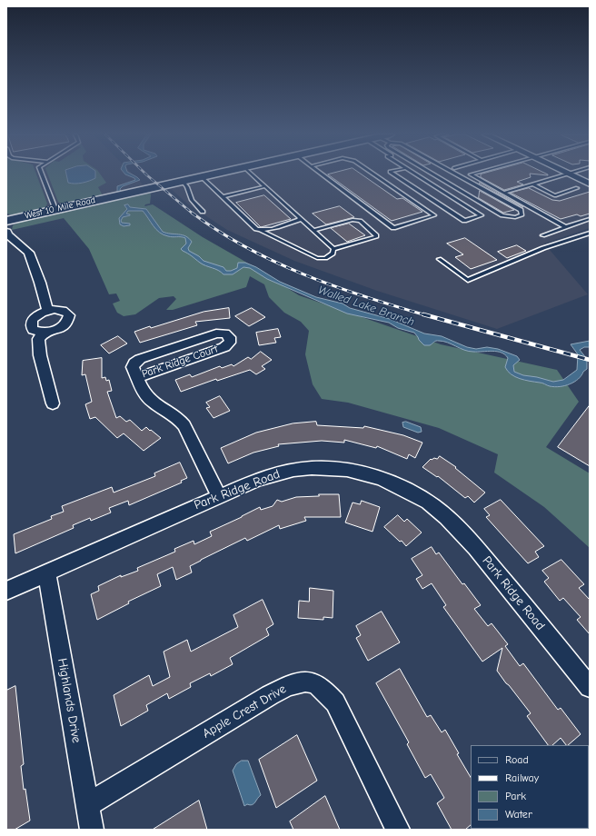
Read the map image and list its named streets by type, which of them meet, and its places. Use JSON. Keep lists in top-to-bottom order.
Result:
{
  "streets": {
    "main road": ["West 10 Mile Road"],
    "street": [
      "Park Ridge Court",
      "Park Ridge Road",
      "Highlands Drive",
      "Apple Crest Drive"
    ]
  },
  "crossings": [
    ["Park Ridge Court", "Park Ridge Road"],
    ["Park Ridge Road", "Highlands Drive"],
    ["Highlands Drive", "Apple Crest Drive"]
  ],
  "water": ["Walled Lake Branch"],
  "legend": [
    "Road",
    "Railway",
    "Park",
    "Water"
  ]
}
